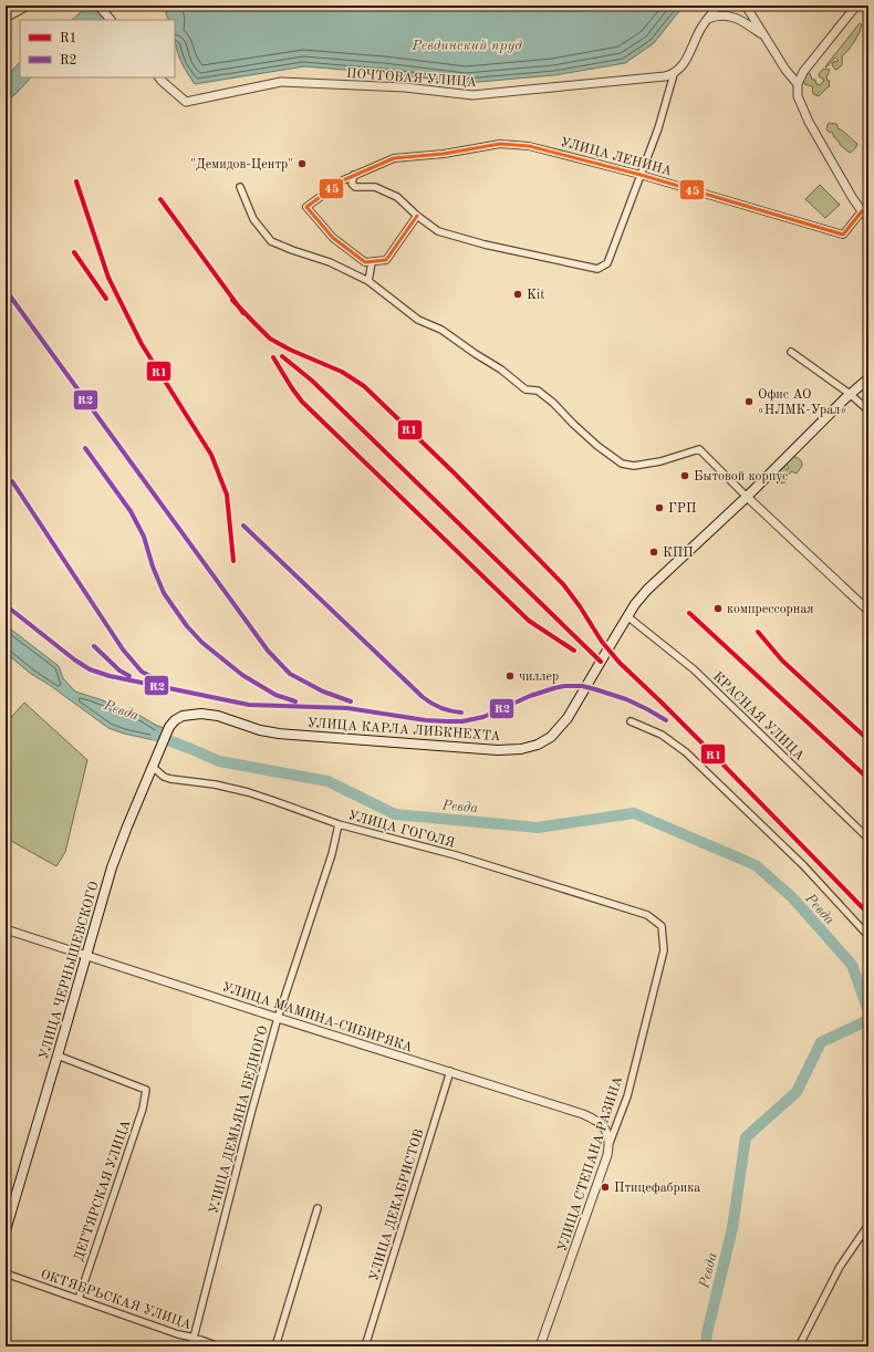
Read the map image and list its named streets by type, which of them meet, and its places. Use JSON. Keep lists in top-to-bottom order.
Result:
{
  "streets": {
    "main road": ["УЛИЦА КАРЛА ЛИБКНЕХТА", "УЛИЦА ЧЕРНЫШЕВСКОГО"],
    "street": [
      "ПОЧТОВАЯ УЛИЦА",
      "УЛИЦА ЛЕНИНА",
      "КРАСНАЯ УЛИЦА",
      "УЛИЦА ГОГОЛЯ",
      "УЛИЦА МАМИНА-СИБИРЯКА",
      "УЛИЦА ДЕМЬЯНА БЕДНОГО",
      "УЛИЦА СТЕПАНА РАЗИНА",
      "ДЕГТЯРСКАЯ УЛИЦА",
      "УЛИЦА ДЕКАБРИСТОВ",
      "ОКТЯБРЬСКАЯ УЛИЦА"
    ]
  },
  "crossings": [
    ["КРАСНАЯ УЛИЦА", "УЛИЦА КАРЛА ЛИБКНЕХТА"],
    ["УЛИЦА КАРЛА ЛИБКНЕХТА", "УЛИЦА ЧЕРНЫШЕВСКОГО"],
    ["УЛИЦА ГОГОЛЯ", "УЛИЦА ЧЕРНЫШЕВСКОГО"],
    ["УЛИЦА ГОГОЛЯ", "УЛИЦА ДЕМЬЯНА БЕДНОГО"],
    ["УЛИЦА ГОГОЛЯ", "УЛИЦА СТЕПАНА РАЗИНА"],
    ["УЛИЦА ЧЕРНЫШЕВСКОГО", "УЛИЦА МАМИНА-СИБИРЯКА"],
    ["УЛИЦА ЧЕРНЫШЕВСКОГО", "ДЕГТЯРСКАЯ УЛИЦА"],
    ["УЛИЦА МАМИНА-СИБИРЯКА", "УЛИЦА ДЕМЬЯНА БЕДНОГО"],
    ["УЛИЦА МАМИНА-СИБИРЯКА", "УЛИЦА СТЕПАНА РАЗИНА"],
    ["УЛИЦА МАМИНА-СИБИРЯКА", "УЛИЦА ДЕКАБРИСТОВ"],
    ["УЛИЦА ДЕМЬЯНА БЕДНОГО", "ОКТЯБРЬСКАЯ УЛИЦА"],
    ["ДЕГТЯРСКАЯ УЛИЦА", "ОКТЯБРЬСКАЯ УЛИЦА"]
  ],
  "water": ["Ревдинский пруд", "Ревда"],
  "places": [
    "\"Демидов-Центр\"",
    "Kit",
    "Офис АО «НЛМК-Урал»",
    "Бытовой корпус",
    "ГРП",
    "КПП",
    "компрессорная",
    "чиллер",
    "Птицефабрика"
  ],
  "lines": ["transit line 45", "transit line R1", "transit line R2"],
  "legend": ["R1", "R2"]
}
